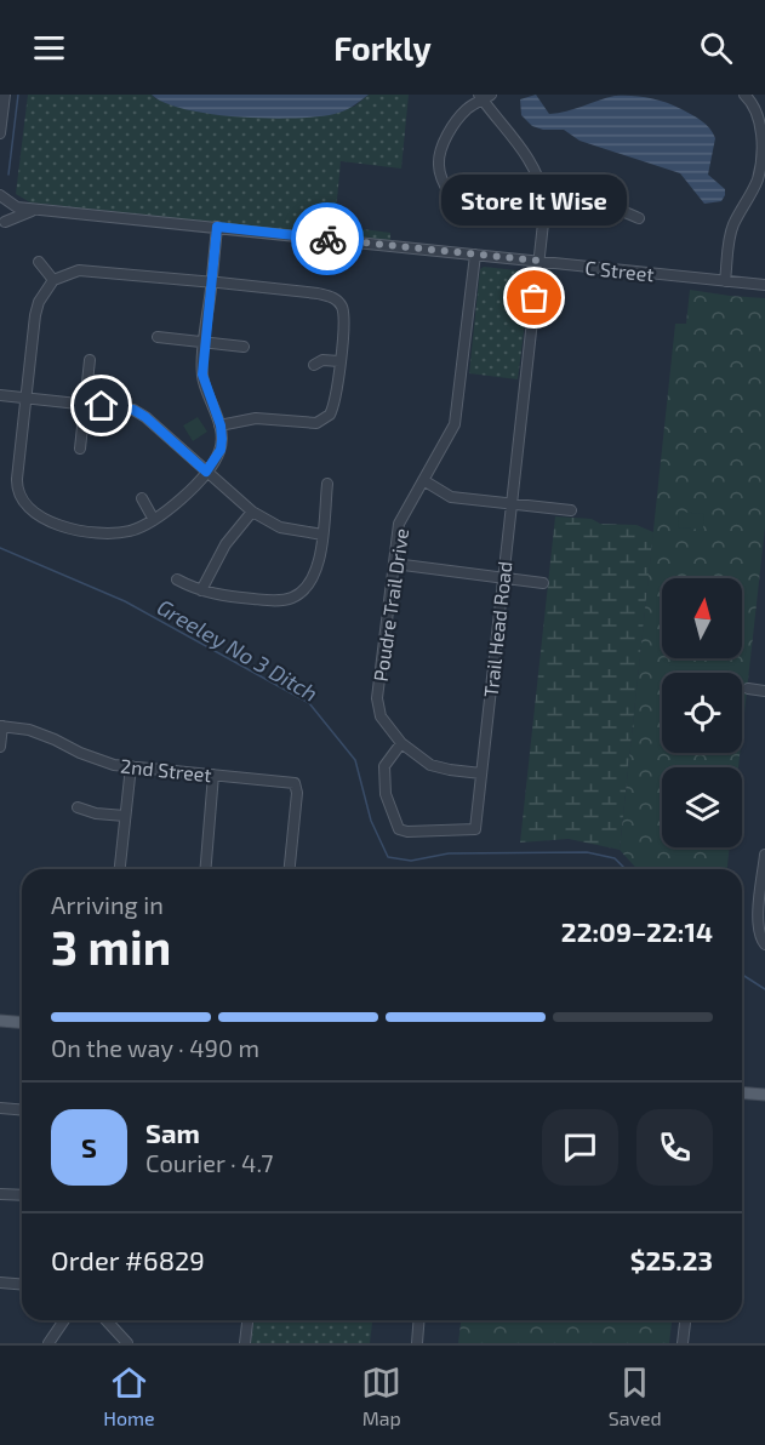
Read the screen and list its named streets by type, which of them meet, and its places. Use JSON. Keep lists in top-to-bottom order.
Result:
{
  "streets": {
    "street": [
      "C Street",
      "Poudre Trail Drive",
      "Trail Head Road",
      "2nd Street"
    ]
  },
  "crossings": [
    ["C Street", "Poudre Trail Drive"],
    ["C Street", "Trail Head Road"],
    ["Poudre Trail Drive", "Trail Head Road"]
  ],
  "water": ["Greeley No 3 Ditch"],
  "places": ["Store It Wise"],
  "north": "top",
  "page": {
    "header": "Forkly",
    "bubble": "Store It Wise",
    "heading": ["3 min", "Arriving in", "22:09–22:14"],
    "panel": [
      "Sam",
      "Courier · 4.7",
      "Order #6829",
      "$25.23"
    ],
    "bar": "On the way · 490 m",
    "round": "S",
    "tabs": ["Home", "Map", "Saved"]
  }
}
